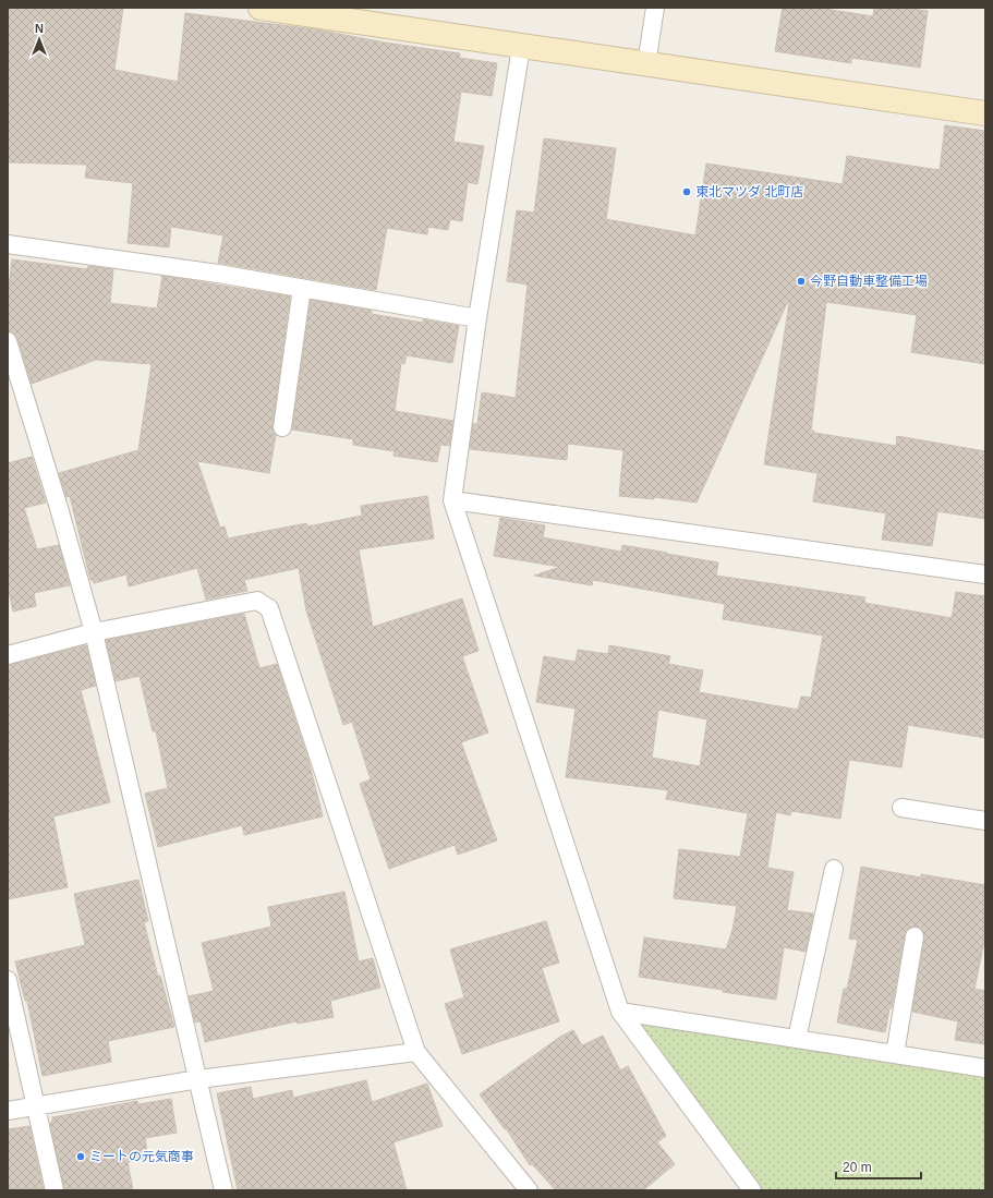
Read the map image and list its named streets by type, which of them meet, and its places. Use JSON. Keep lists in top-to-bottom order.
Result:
{
  "places": ["東北マツダ 北町店", "今野自動車整備工場", "ミートの元気商事"],
  "scale_bar": "20 m",
  "north": "top"
}
